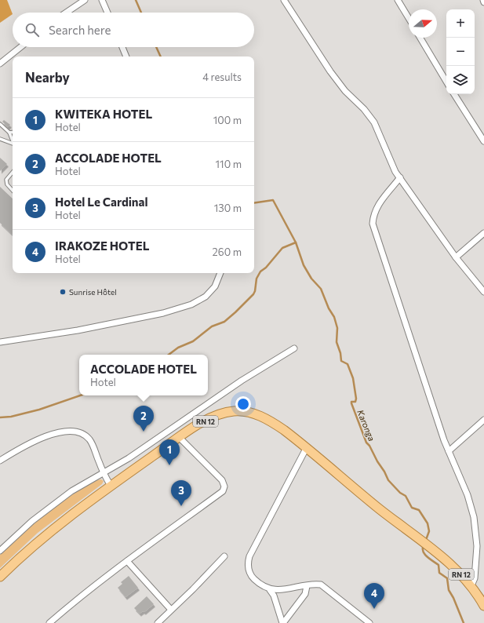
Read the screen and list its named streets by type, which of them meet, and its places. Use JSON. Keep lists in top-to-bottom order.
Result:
{
  "streets": {
    "main road": ["RN 12"]
  },
  "water": ["Karonga"],
  "places": ["Sunrise Hôtel"],
  "north": "right",
  "page": {
    "map_buttons": ["+", "−"],
    "search": "Search here",
    "heading": ["Nearby", "4 results"],
    "list": [
      {
        "mark": "1",
        "name": "KWITEKA HOTEL",
        "note": "Hotel",
        "value": "100 m"
      },
      {
        "mark": "2",
        "name": "ACCOLADE HOTEL",
        "note": "Hotel",
        "value": "110 m"
      },
      {
        "mark": "3",
        "name": "Hotel Le Cardinal",
        "note": "Hotel",
        "value": "130 m"
      },
      {
        "mark": "4",
        "name": "IRAKOZE HOTEL",
        "note": "Hotel",
        "value": "260 m"
      }
    ],
    "popup": ["ACCOLADE HOTEL", "Hotel"],
    "pins": [
      "2",
      "1",
      "3",
      "4"
    ]
  }
}
